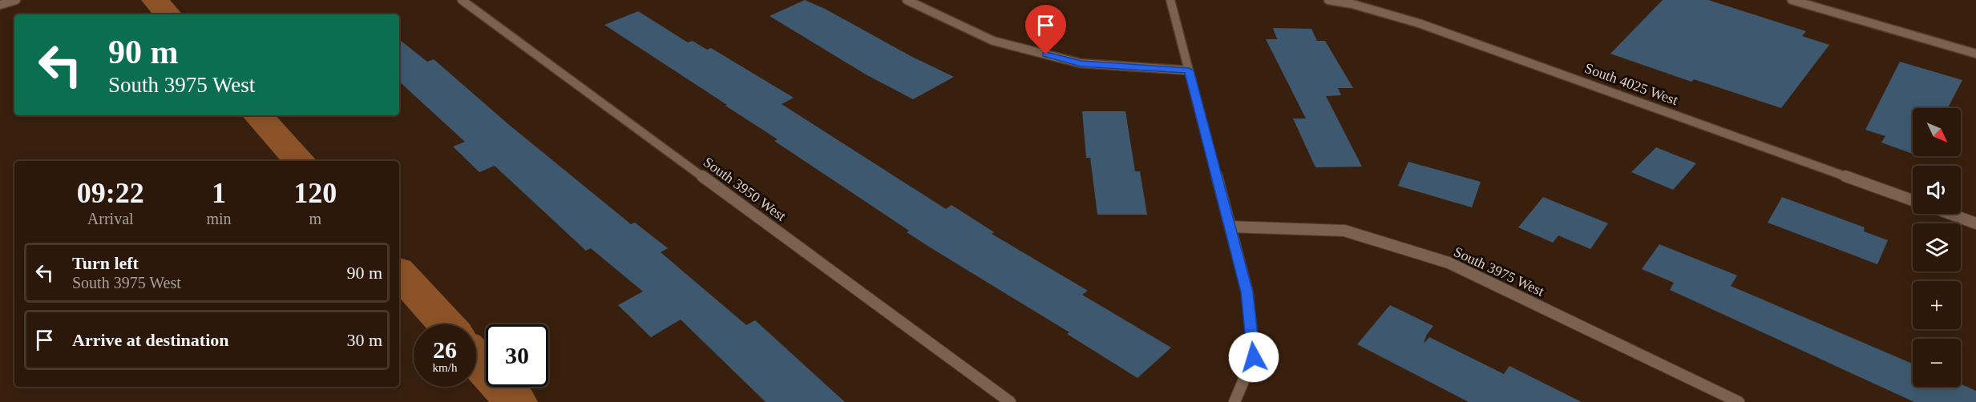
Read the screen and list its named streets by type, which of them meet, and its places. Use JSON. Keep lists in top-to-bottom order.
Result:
{
  "streets": {
    "street": ["South 4025 West", "South 3950 West", "South 3975 West"]
  },
  "north": "bottom right",
  "page": {
    "turn": ["90 m", "South 3975 West"],
    "map_buttons": ["+", "−"],
    "eta": [
      "09:22",
      "Arrival",
      "1",
      "min",
      "120",
      "m"
    ],
    "list": [
      {
        "name": "Turn left",
        "note": "South 3975 West",
        "value": "90 m"
      },
      {
        "name": "Arrive at destination",
        "value": "30 m"
      }
    ],
    "speed": "26 km/h",
    "limit": "30"
  }
}
